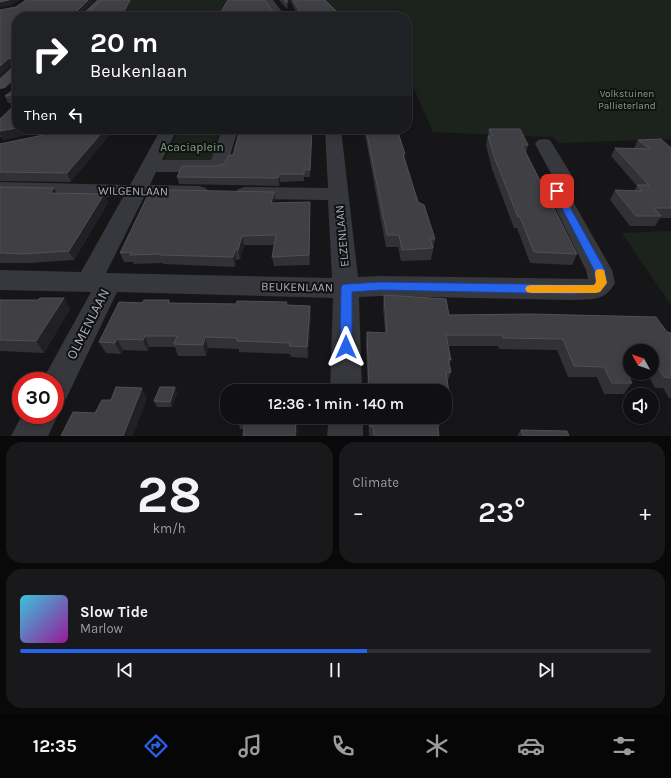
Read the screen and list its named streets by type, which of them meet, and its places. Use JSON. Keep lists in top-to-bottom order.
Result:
{
  "streets": {
    "street": [
      "WILGENLAAN",
      "ELZENLAAN",
      "BEUKENLAAN",
      "OLMENLAAN"
    ]
  },
  "crossings": [
    ["WILGENLAAN", "ELZENLAAN"],
    ["ELZENLAAN", "BEUKENLAAN"],
    ["BEUKENLAAN", "OLMENLAAN"]
  ],
  "parks": ["Volkstuinen Pallieterland", "Acaciaplein"],
  "north": "top left",
  "page": {
    "turn": ["20 m", "Beukenlaan"],
    "then": "Then",
    "limit": "30",
    "trip": "12:36 · 1 min · 140 m",
    "tile": [
      ["28", "km/h"],
      "Climate"
    ],
    "heat": ["−", "23°", "+"],
    "song": ["Slow Tide", "Marlow"],
    "tabs": "12:35"
  }
}
